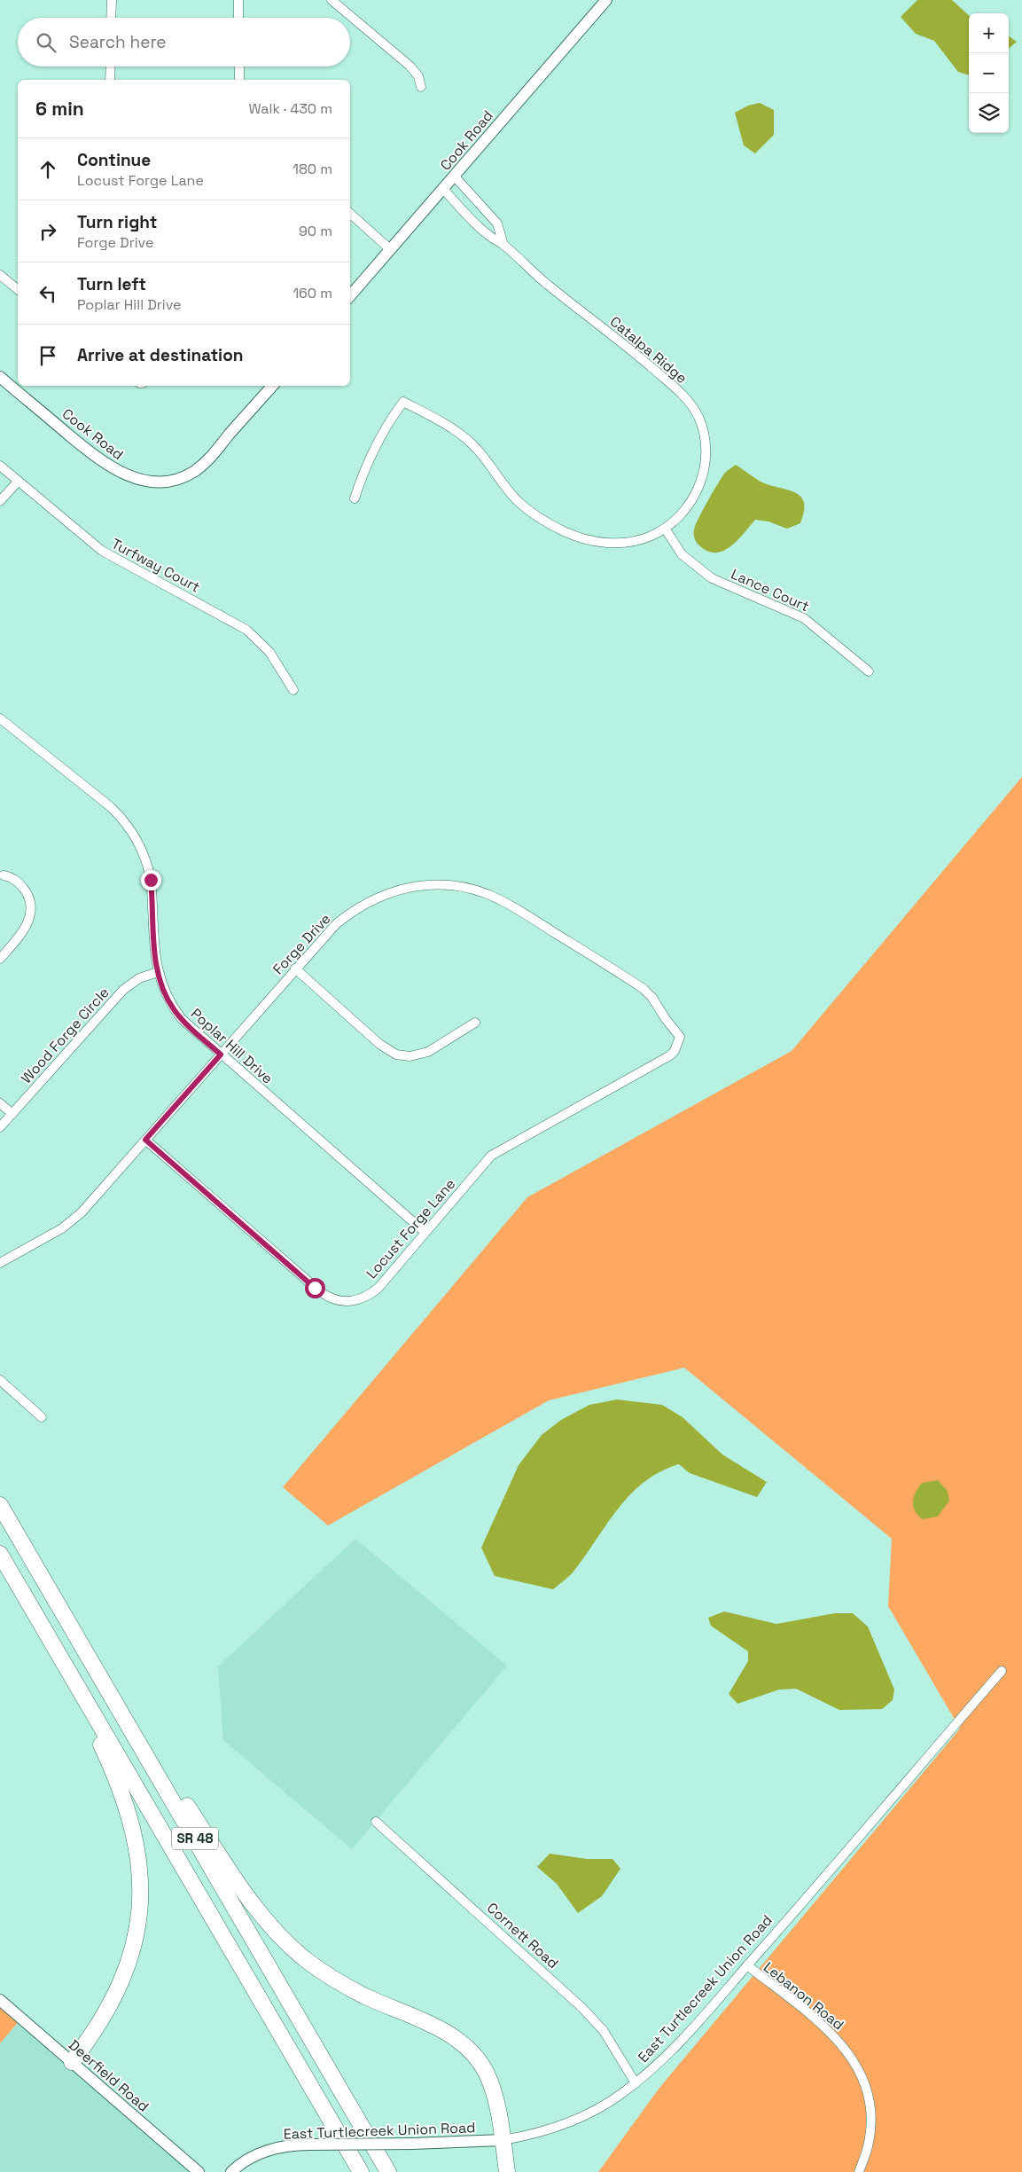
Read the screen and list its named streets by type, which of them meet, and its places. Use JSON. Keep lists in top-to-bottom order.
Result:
{
  "streets": {
    "highway": ["SR 48"],
    "street": [
      "Cook Road",
      "Catalpa Ridge",
      "Turfway Court",
      "Lance Court",
      "Forge Drive",
      "Wood Forge Circle",
      "Poplar Hill Drive",
      "Locust Forge Lane",
      "Cornett Road",
      "East Turtlecreek Union Road",
      "Lebanon Road",
      "Deerfield Road"
    ]
  },
  "crossings": [
    ["Cook Road", "Catalpa Ridge"],
    ["Catalpa Ridge", "Lance Court"],
    ["Forge Drive", "Poplar Hill Drive"],
    ["Forge Drive", "Locust Forge Lane"],
    ["Wood Forge Circle", "Poplar Hill Drive"],
    ["Poplar Hill Drive", "Locust Forge Lane"],
    ["Cornett Road", "East Turtlecreek Union Road"],
    ["East Turtlecreek Union Road", "Lebanon Road"]
  ],
  "page": {
    "map_buttons": ["+", "−"],
    "search": "Search here",
    "heading": ["6 min", "Walk · 430 m"],
    "list": [
      ["Continue", "Locust Forge Lane", "180 m"],
      ["Turn right", "Forge Drive", "90 m"],
      ["Turn left", "Poplar Hill Drive", "160 m"],
      "Arrive at destination"
    ]
  }
}
